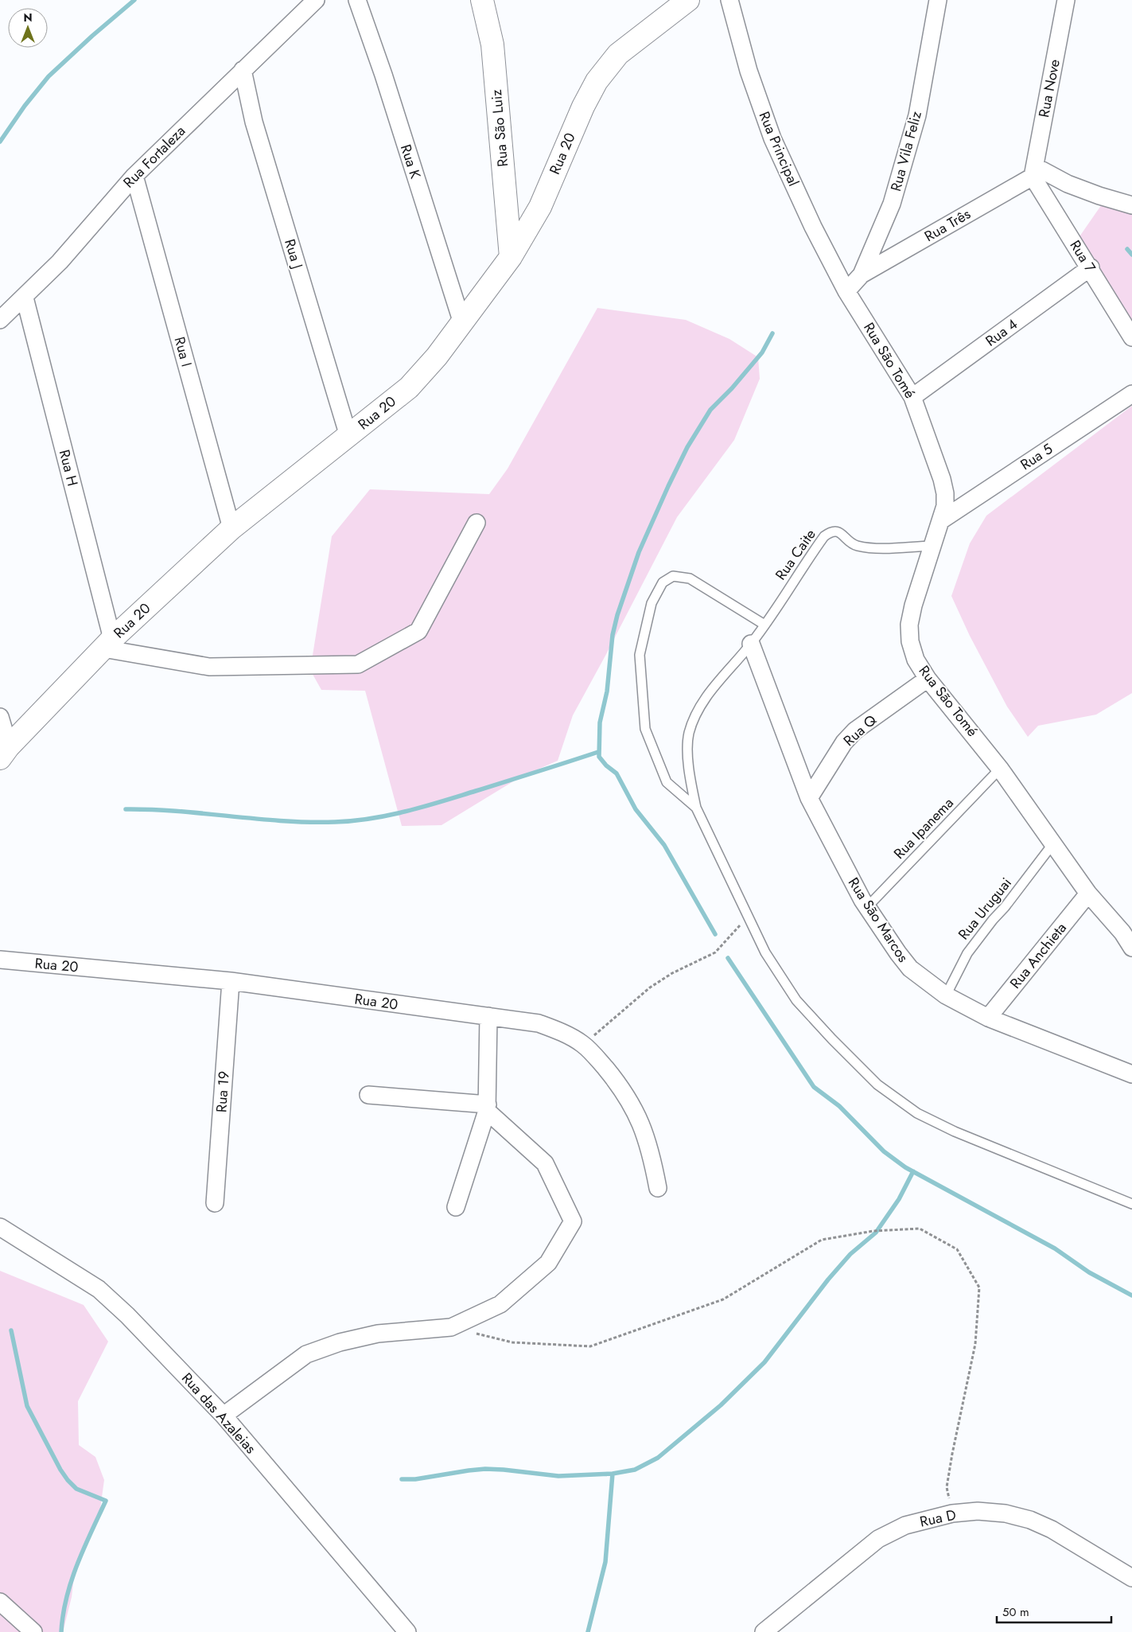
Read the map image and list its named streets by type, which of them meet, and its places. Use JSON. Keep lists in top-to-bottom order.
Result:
{
  "streets": {
    "street": [
      "Rua Nove",
      "Rua São Luiz",
      "Rua Principal",
      "Rua Vila Feliz",
      "Rua 20",
      "Rua Fortaleza",
      "Rua K",
      "Rua Três",
      "Rua J",
      "Rua 7",
      "Rua 4",
      "Rua I",
      "Rua São Tomé",
      "Rua 5",
      "Rua H",
      "Rua Q",
      "Rua São Marcos",
      "Rua Anchieta",
      "Rua 19",
      "Rua das Azaleias",
      "Rua D"
    ],
    "lane": ["Rua Caite", "Rua Ipanema", "Rua Uruguai"]
  },
  "crossings": [
    ["Rua Nove", "Rua Três"],
    ["Rua Nove", "Rua 7"],
    ["Rua São Luiz", "Rua 20"],
    ["Rua Principal", "Rua Vila Feliz"],
    ["Rua Principal", "Rua São Tomé"],
    ["Rua Vila Feliz", "Rua Três"],
    ["Rua Vila Feliz", "Rua São Tomé"],
    ["Rua 20", "Rua K"],
    ["Rua 20", "Rua J"],
    ["Rua 20", "Rua I"],
    ["Rua 20", "Rua H"],
    ["Rua 20", "Rua 19"],
    ["Rua Fortaleza", "Rua J"],
    ["Rua Fortaleza", "Rua I"],
    ["Rua Fortaleza", "Rua H"],
    ["Rua Três", "Rua 7"],
    ["Rua 7", "Rua 4"],
    ["Rua 4", "Rua São Tomé"],
    ["Rua São Tomé", "Rua 5"],
    ["Rua São Tomé", "Rua Caite"],
    ["Rua São Tomé", "Rua Q"],
    ["Rua São Tomé", "Rua Ipanema"],
    ["Rua São Tomé", "Rua Uruguai"],
    ["Rua São Tomé", "Rua Anchieta"],
    ["Rua Caite", "Rua São Marcos"],
    ["Rua Q", "Rua São Marcos"],
    ["Rua Ipanema", "Rua São Marcos"],
    ["Rua Uruguai", "Rua São Marcos"],
    ["Rua São Marcos", "Rua Anchieta"]
  ],
  "scale_bar": "50 m",
  "north": "top"
}
